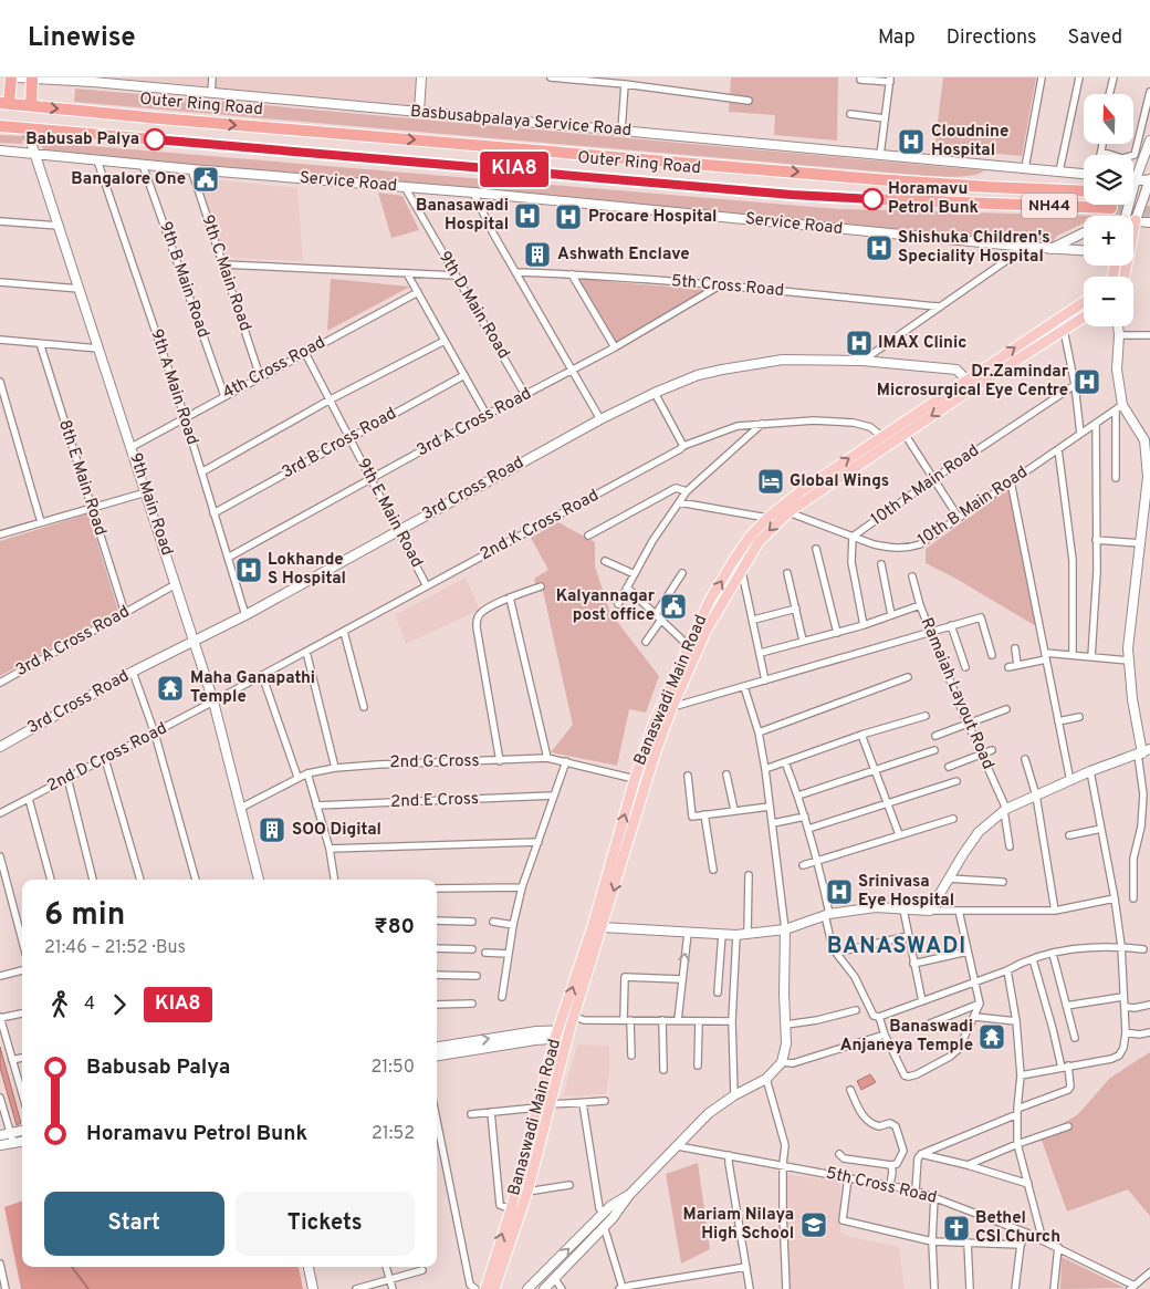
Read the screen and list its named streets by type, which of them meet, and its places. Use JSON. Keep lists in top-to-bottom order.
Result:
{
  "streets": {
    "highway": ["Outer Ring Road", "NH44"],
    "main road": ["Banaswadi Main Road"],
    "street": [
      "Basbusabpalaya Service Road",
      "Service Road",
      "9th C Main Road",
      "9th B Main Road",
      "5th Cross Road",
      "9th D Main Road",
      "4th Cross Road",
      "9th A Main Road",
      "3rd A Cross Road",
      "3rd B Cross Road",
      "8th E Main Road",
      "10th A Main Road",
      "3rd Cross Road",
      "9th Main Road",
      "10th B Main Road",
      "9th E Main Road",
      "2nd K Cross Road",
      "Ramaiah Layout Road",
      "2nd D Cross Road",
      "2nd G Cross",
      "2nd E Cross"
    ]
  },
  "crossings": [
    ["Outer Ring Road", "9th Main Road"],
    ["Service Road", "9th C Main Road"],
    ["Service Road", "9th B Main Road"],
    ["Service Road", "9th D Main Road"],
    ["Service Road", "9th A Main Road"],
    ["Service Road", "9th Main Road"],
    ["9th C Main Road", "4th Cross Road"],
    ["9th B Main Road", "4th Cross Road"],
    ["5th Cross Road", "3rd A Cross Road"],
    ["9th D Main Road", "3rd A Cross Road"],
    ["4th Cross Road", "9th A Main Road"],
    ["4th Cross Road", "9th Main Road"],
    ["4th Cross Road", "9th E Main Road"],
    ["9th A Main Road", "3rd A Cross Road"],
    ["9th A Main Road", "3rd B Cross Road"],
    ["9th A Main Road", "3rd Cross Road"],
    ["3rd A Cross Road", "8th E Main Road"],
    ["3rd A Cross Road", "9th Main Road"],
    ["3rd A Cross Road", "9th E Main Road"],
    ["3rd B Cross Road", "9th E Main Road"],
    ["10th A Main Road", "10th B Main Road"],
    ["3rd Cross Road", "9th Main Road"],
    ["3rd Cross Road", "9th E Main Road"],
    ["3rd Cross Road", "Banaswadi Main Road"],
    ["9th Main Road", "2nd K Cross Road"],
    ["9th Main Road", "2nd D Cross Road"],
    ["9th Main Road", "2nd G Cross"],
    ["10th B Main Road", "Banaswadi Main Road"],
    ["9th E Main Road", "2nd K Cross Road"],
    ["2nd K Cross Road", "Banaswadi Main Road"],
    ["2nd K Cross Road", "2nd D Cross Road"],
    ["Banaswadi Main Road", "2nd G Cross"]
  ],
  "districts": ["BANASWADI"],
  "places": {
    "other": ["Babusab Palya", "Horamavu Petrol Bunk"],
    "hospital": [
      "Cloudnine Hospital",
      "Banasawadi Hospital",
      "Procare Hospital",
      "Shishuka Children's Speciality Hospital",
      "IMAX Clinic",
      "Dr.Zamindar Microsurgical Eye Centre",
      "Lokhande S Hospital",
      "Srinivasa Eye Hospital"
    ],
    "public building": ["Bangalore One", "Kalyannagar post office"],
    "building": ["Ashwath Enclave", "SOO Digital"],
    "hotel": ["Global Wings"],
    "temple": ["Maha Ganapathi Temple", "Banaswadi Anjaneya Temple"],
    "school or university": ["Mariam Nilaya High School"],
    "church": ["Bethel CSI Church"]
  },
  "lines": ["bus line KIA8"],
  "north": "top",
  "page": {
    "header": "Linewise",
    "nav": ["Map", "Directions", "Saved"],
    "on_map": "KIA8",
    "map_buttons": ["+", "−"],
    "heading": ["6 min", "21:46 – 21:52 · Bus", "₹80"],
    "legs": ["4", "KIA8"],
    "list": [
      {
        "name": "Babusab Palya",
        "value": "21:50"
      },
      {
        "name": "Horamavu Petrol Bunk",
        "value": "21:52"
      }
    ],
    "buttons": ["Start", "Tickets"]
  }
}
